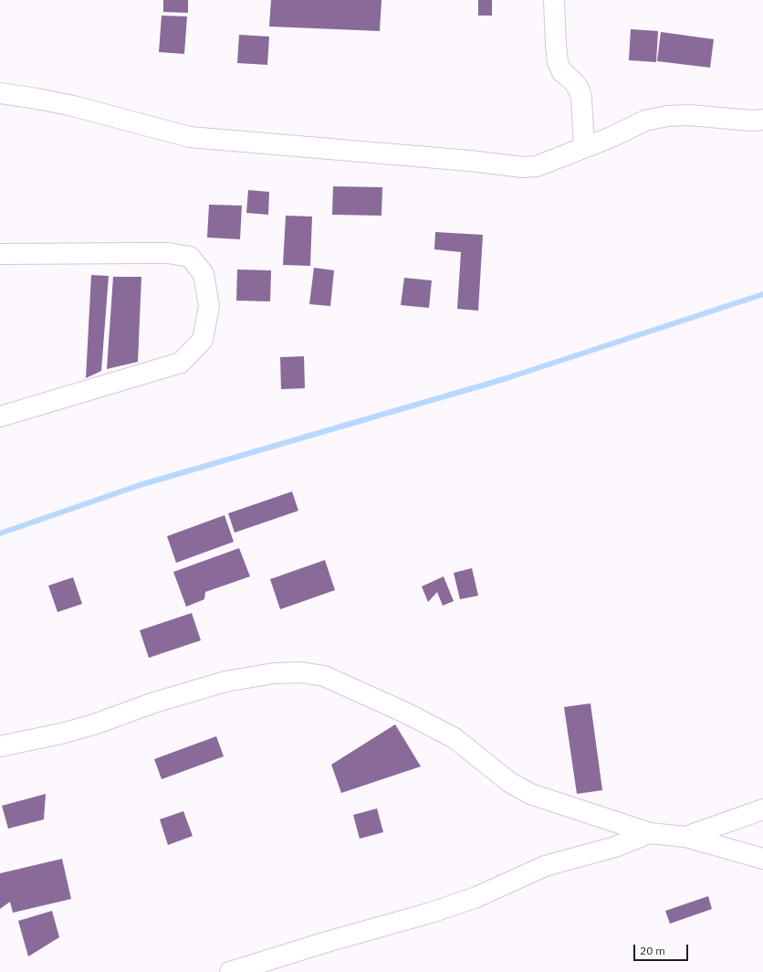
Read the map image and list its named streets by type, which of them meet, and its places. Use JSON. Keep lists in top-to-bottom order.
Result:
{
  "scale_bar": "20 m"
}
